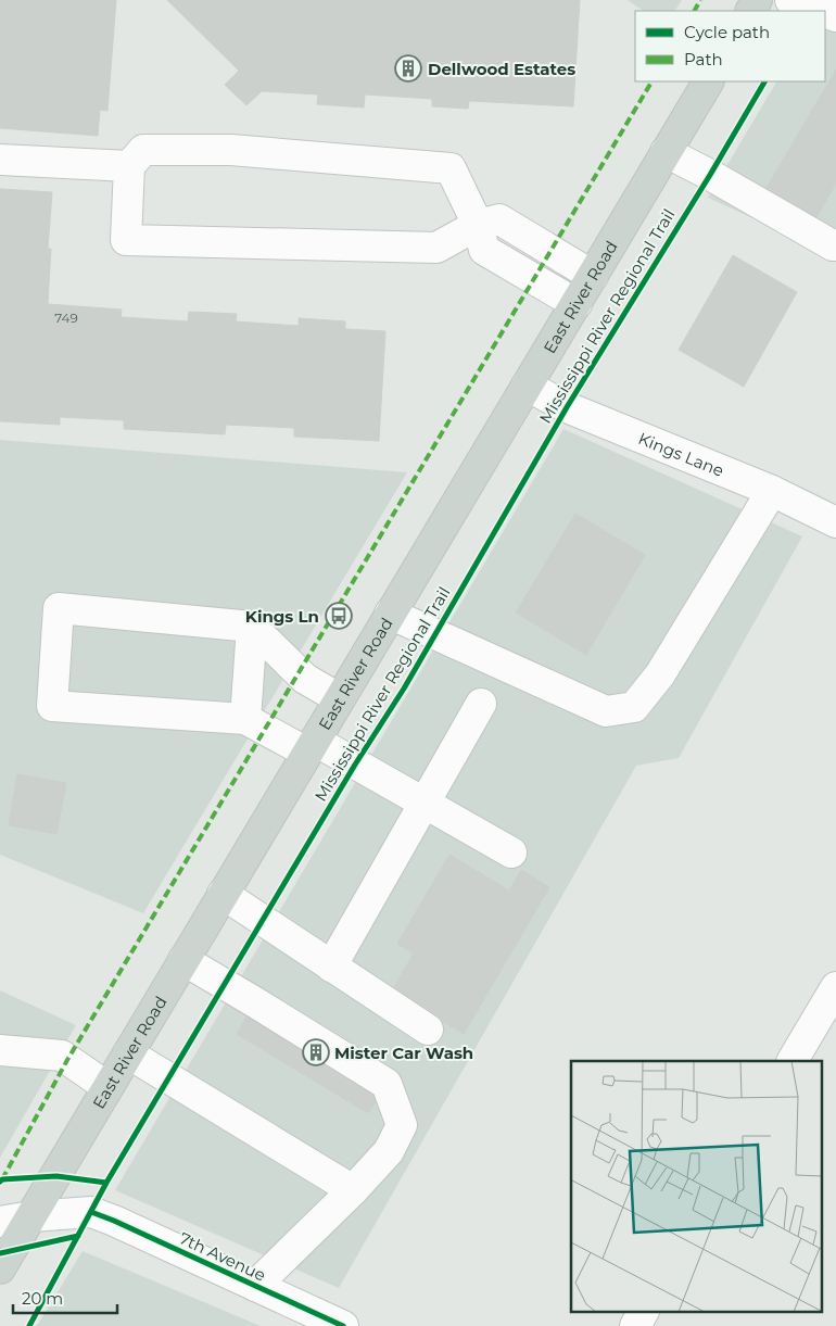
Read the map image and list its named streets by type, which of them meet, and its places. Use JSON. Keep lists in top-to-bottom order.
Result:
{
  "streets": {
    "main road": ["East River Road"],
    "street": ["Kings Lane", "7th Avenue"],
    "cycle path": ["Mississippi River Regional Trail"]
  },
  "crossings": [
    ["East River Road", "Kings Lane"],
    ["East River Road", "7th Avenue"]
  ],
  "places": {
    "building": ["Dellwood Estates", "Mister Car Wash"],
    "bus stop": ["Kings Ln"]
  },
  "house_numbers": ["749"],
  "legend": ["Cycle path", "Path"],
  "scale_bar": "20 m"
}
